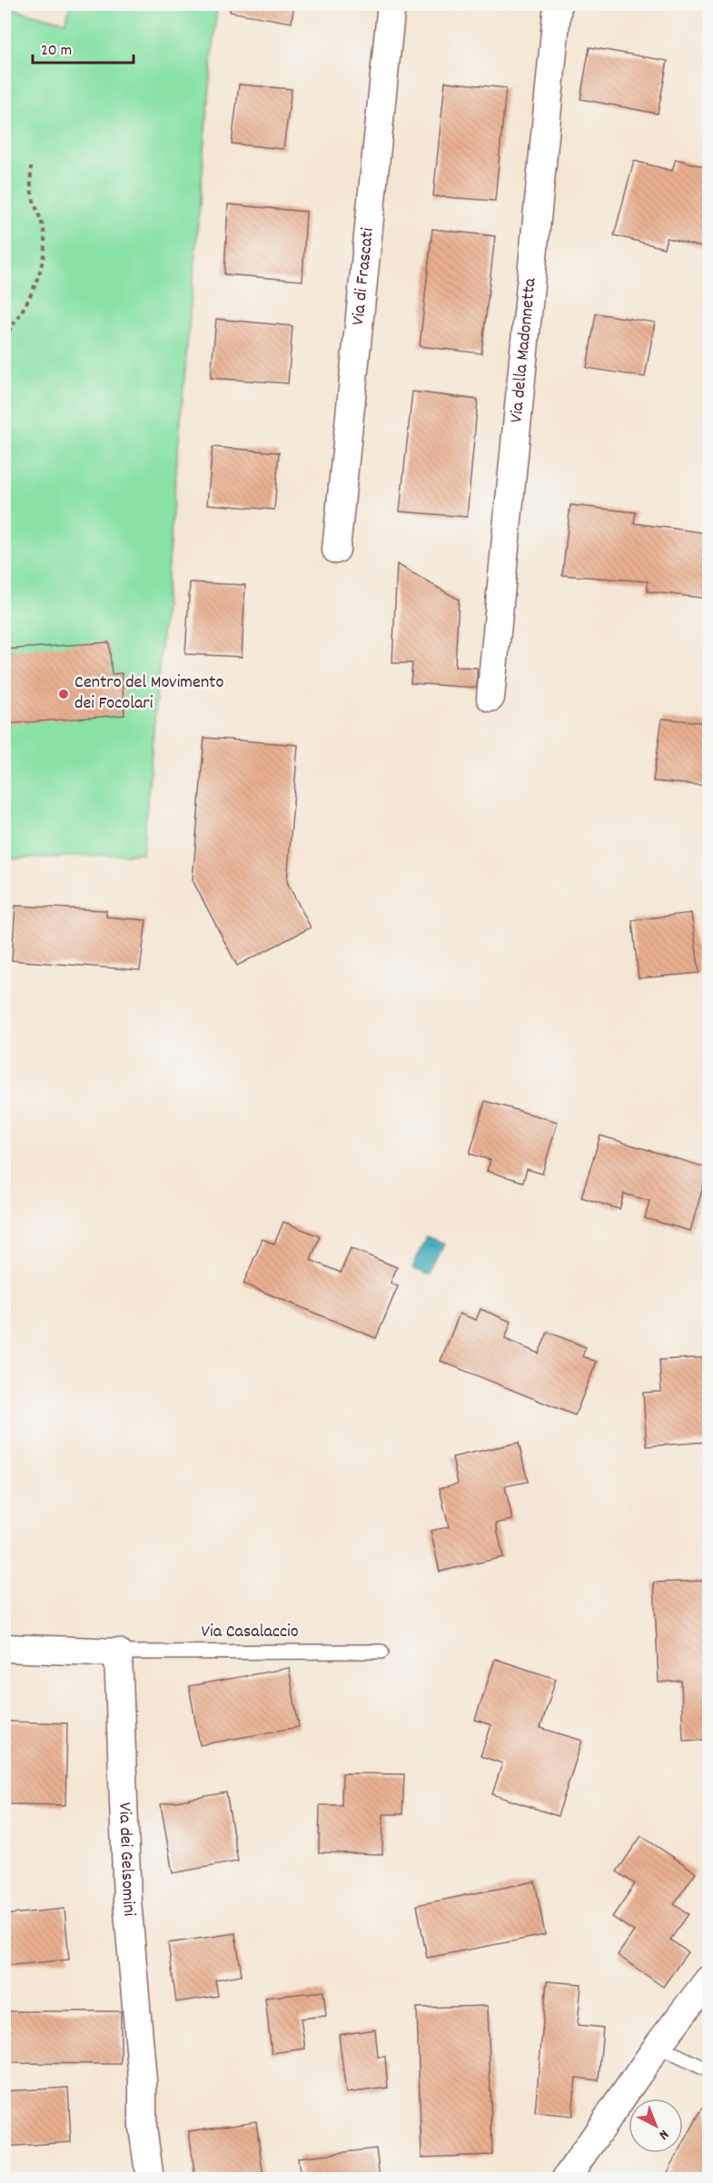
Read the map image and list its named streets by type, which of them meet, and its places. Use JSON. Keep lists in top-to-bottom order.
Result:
{
  "streets": {
    "street": ["Via di Frascati", "Via della Madonnetta", "Via dei Gelsomini"],
    "lane": ["Via Casalaccio"]
  },
  "crossings": [
    ["Via Casalaccio", "Via dei Gelsomini"]
  ],
  "places": ["Centro del Movimento dei Focolari"],
  "scale_bar": "20 m",
  "north": "bottom right"
}
